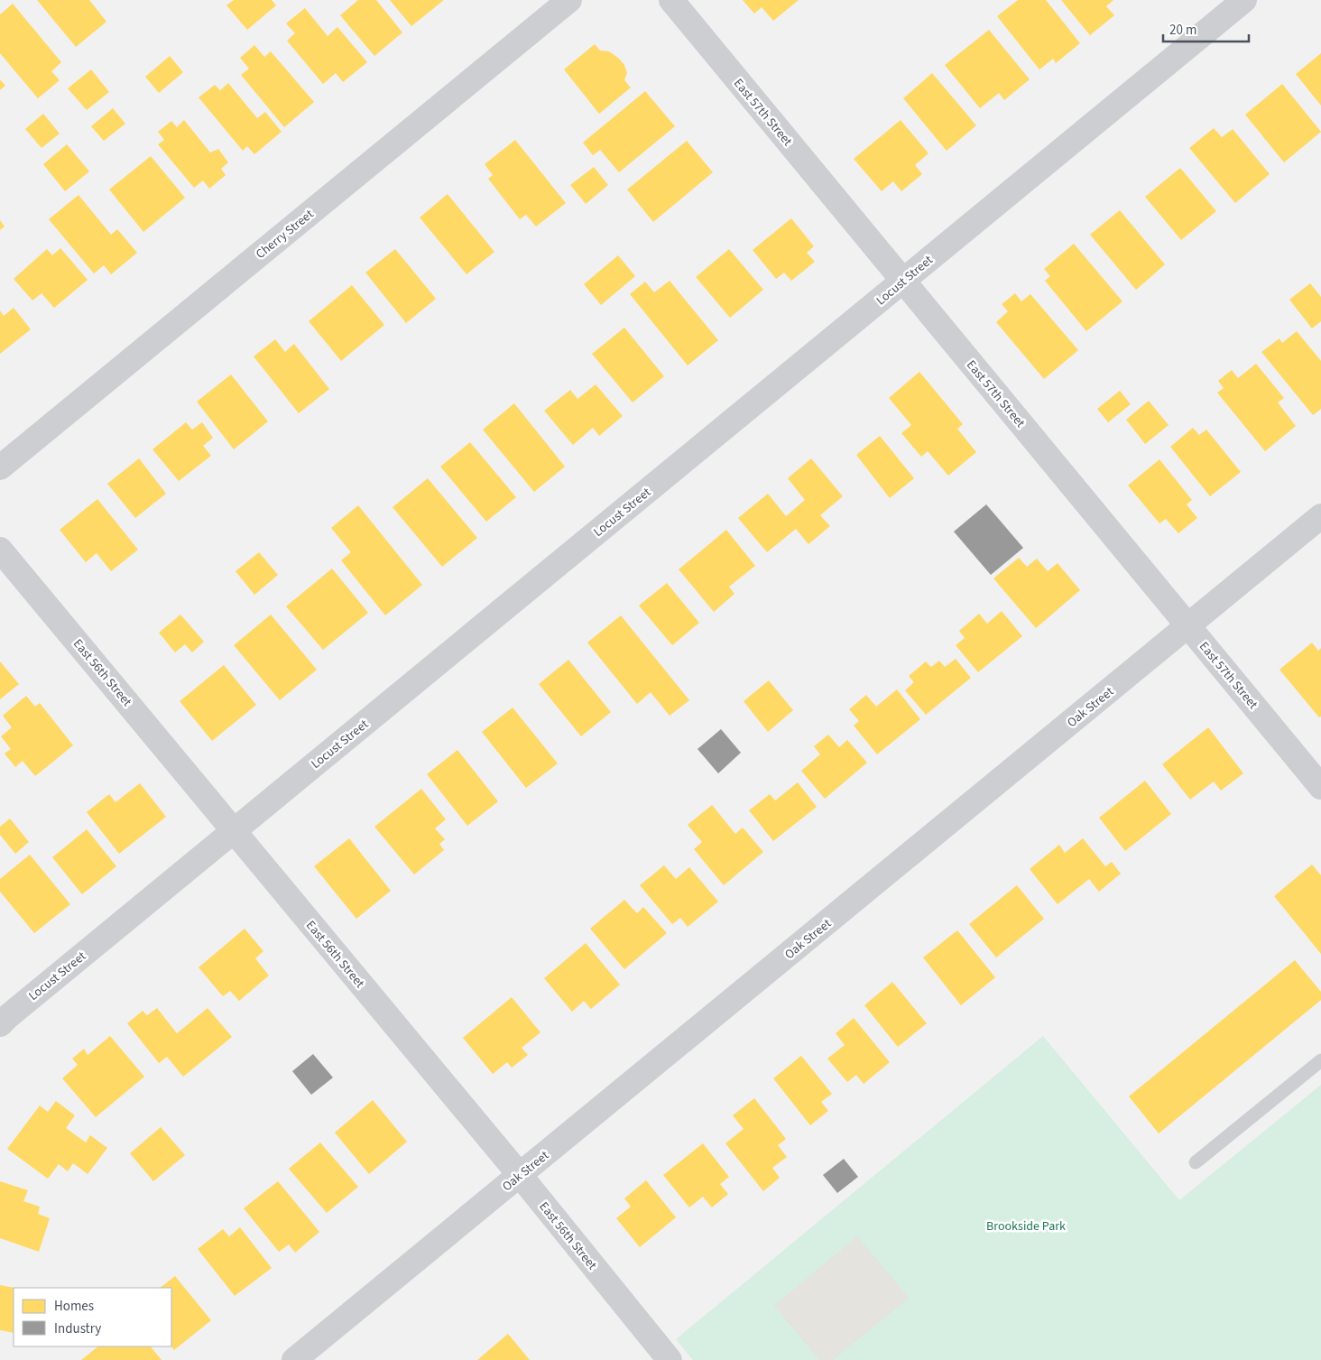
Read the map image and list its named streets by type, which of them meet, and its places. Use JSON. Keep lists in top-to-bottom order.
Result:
{
  "streets": {
    "street": [
      "East 57th Street",
      "Cherry Street",
      "Locust Street",
      "East 56th Street",
      "Oak Street"
    ]
  },
  "crossings": [
    ["East 57th Street", "Locust Street"],
    ["East 57th Street", "Oak Street"],
    ["Locust Street", "East 56th Street"],
    ["East 56th Street", "Oak Street"]
  ],
  "parks": ["Brookside Park"],
  "legend": ["Homes", "Industry"],
  "scale_bar": "20 m"
}
